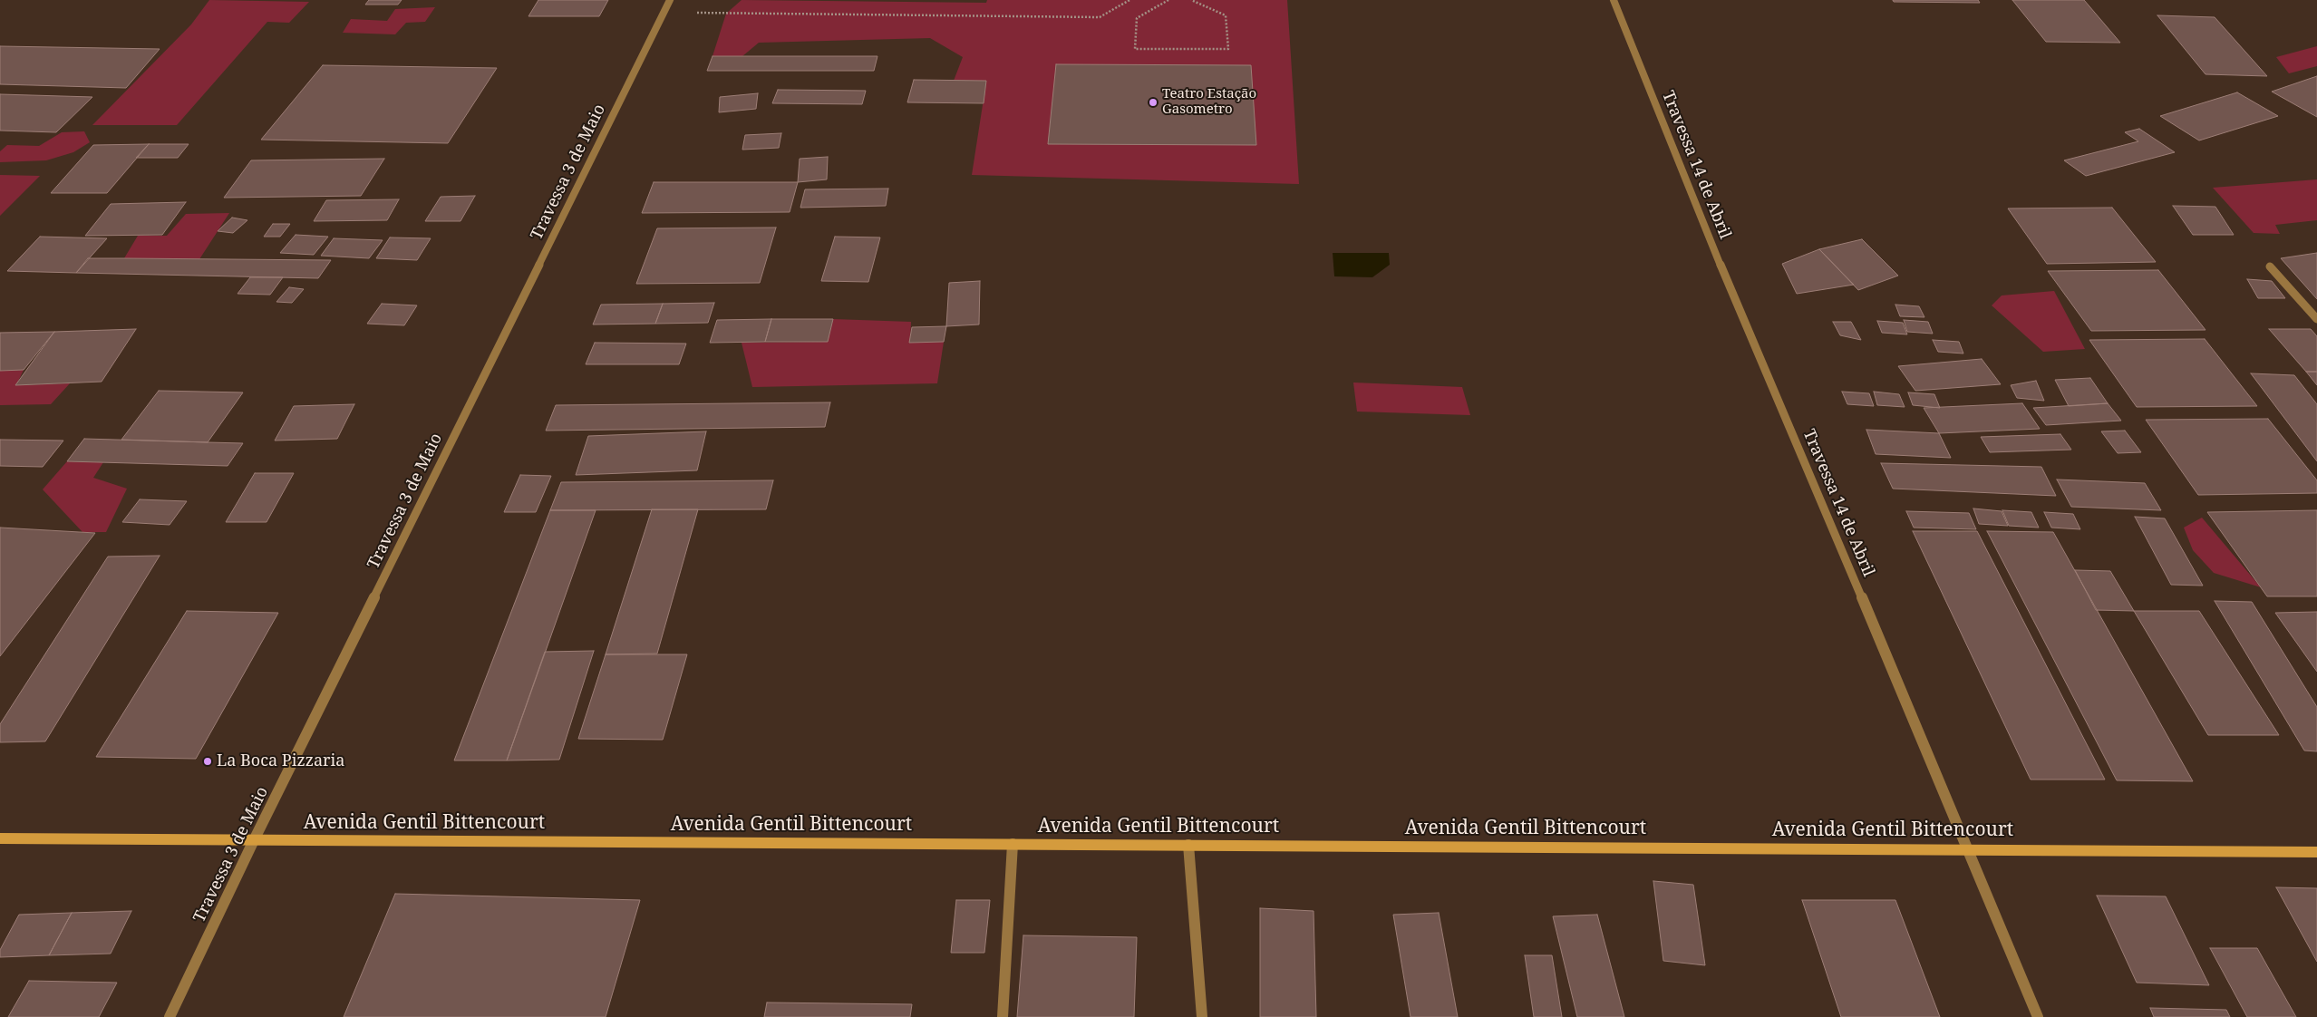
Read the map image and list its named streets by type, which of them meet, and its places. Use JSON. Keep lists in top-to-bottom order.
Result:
{
  "streets": {
    "main road": ["Avenida Gentil Bittencourt"],
    "street": ["Travessa 14 de Abril", "Travessa 3 de Maio"]
  },
  "crossings": [
    ["Travessa 14 de Abril", "Avenida Gentil Bittencourt"],
    ["Travessa 3 de Maio", "Avenida Gentil Bittencourt"]
  ],
  "places": ["Teatro Estação Gasometro", "La Boca Pizzaria"]
}
